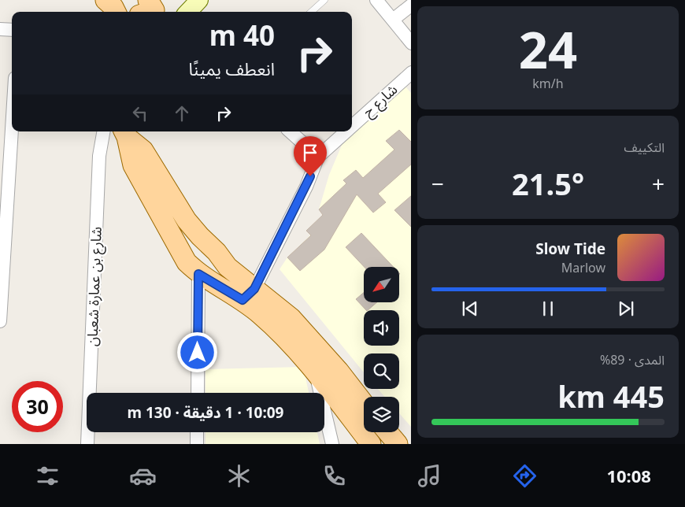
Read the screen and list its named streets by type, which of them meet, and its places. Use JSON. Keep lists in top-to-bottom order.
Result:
{
  "streets": {
    "street": ["شارع ح", "شارع بن عمارة شعبان"]
  },
  "north": "bottom left",
  "page": {
    "tile": [
      ["24", "km/h"],
      "التكييف",
      ["المدى · 89%", "445 km"]
    ],
    "turn": ["40 m", "انعطف يمينًا"],
    "heat": ["−", "21.5°", "+"],
    "song": ["Slow Tide", "Marlow"],
    "limit": "30",
    "trip": "10:09 · 1 دقيقة · 130 m",
    "tabs": "10:08"
  }
}
